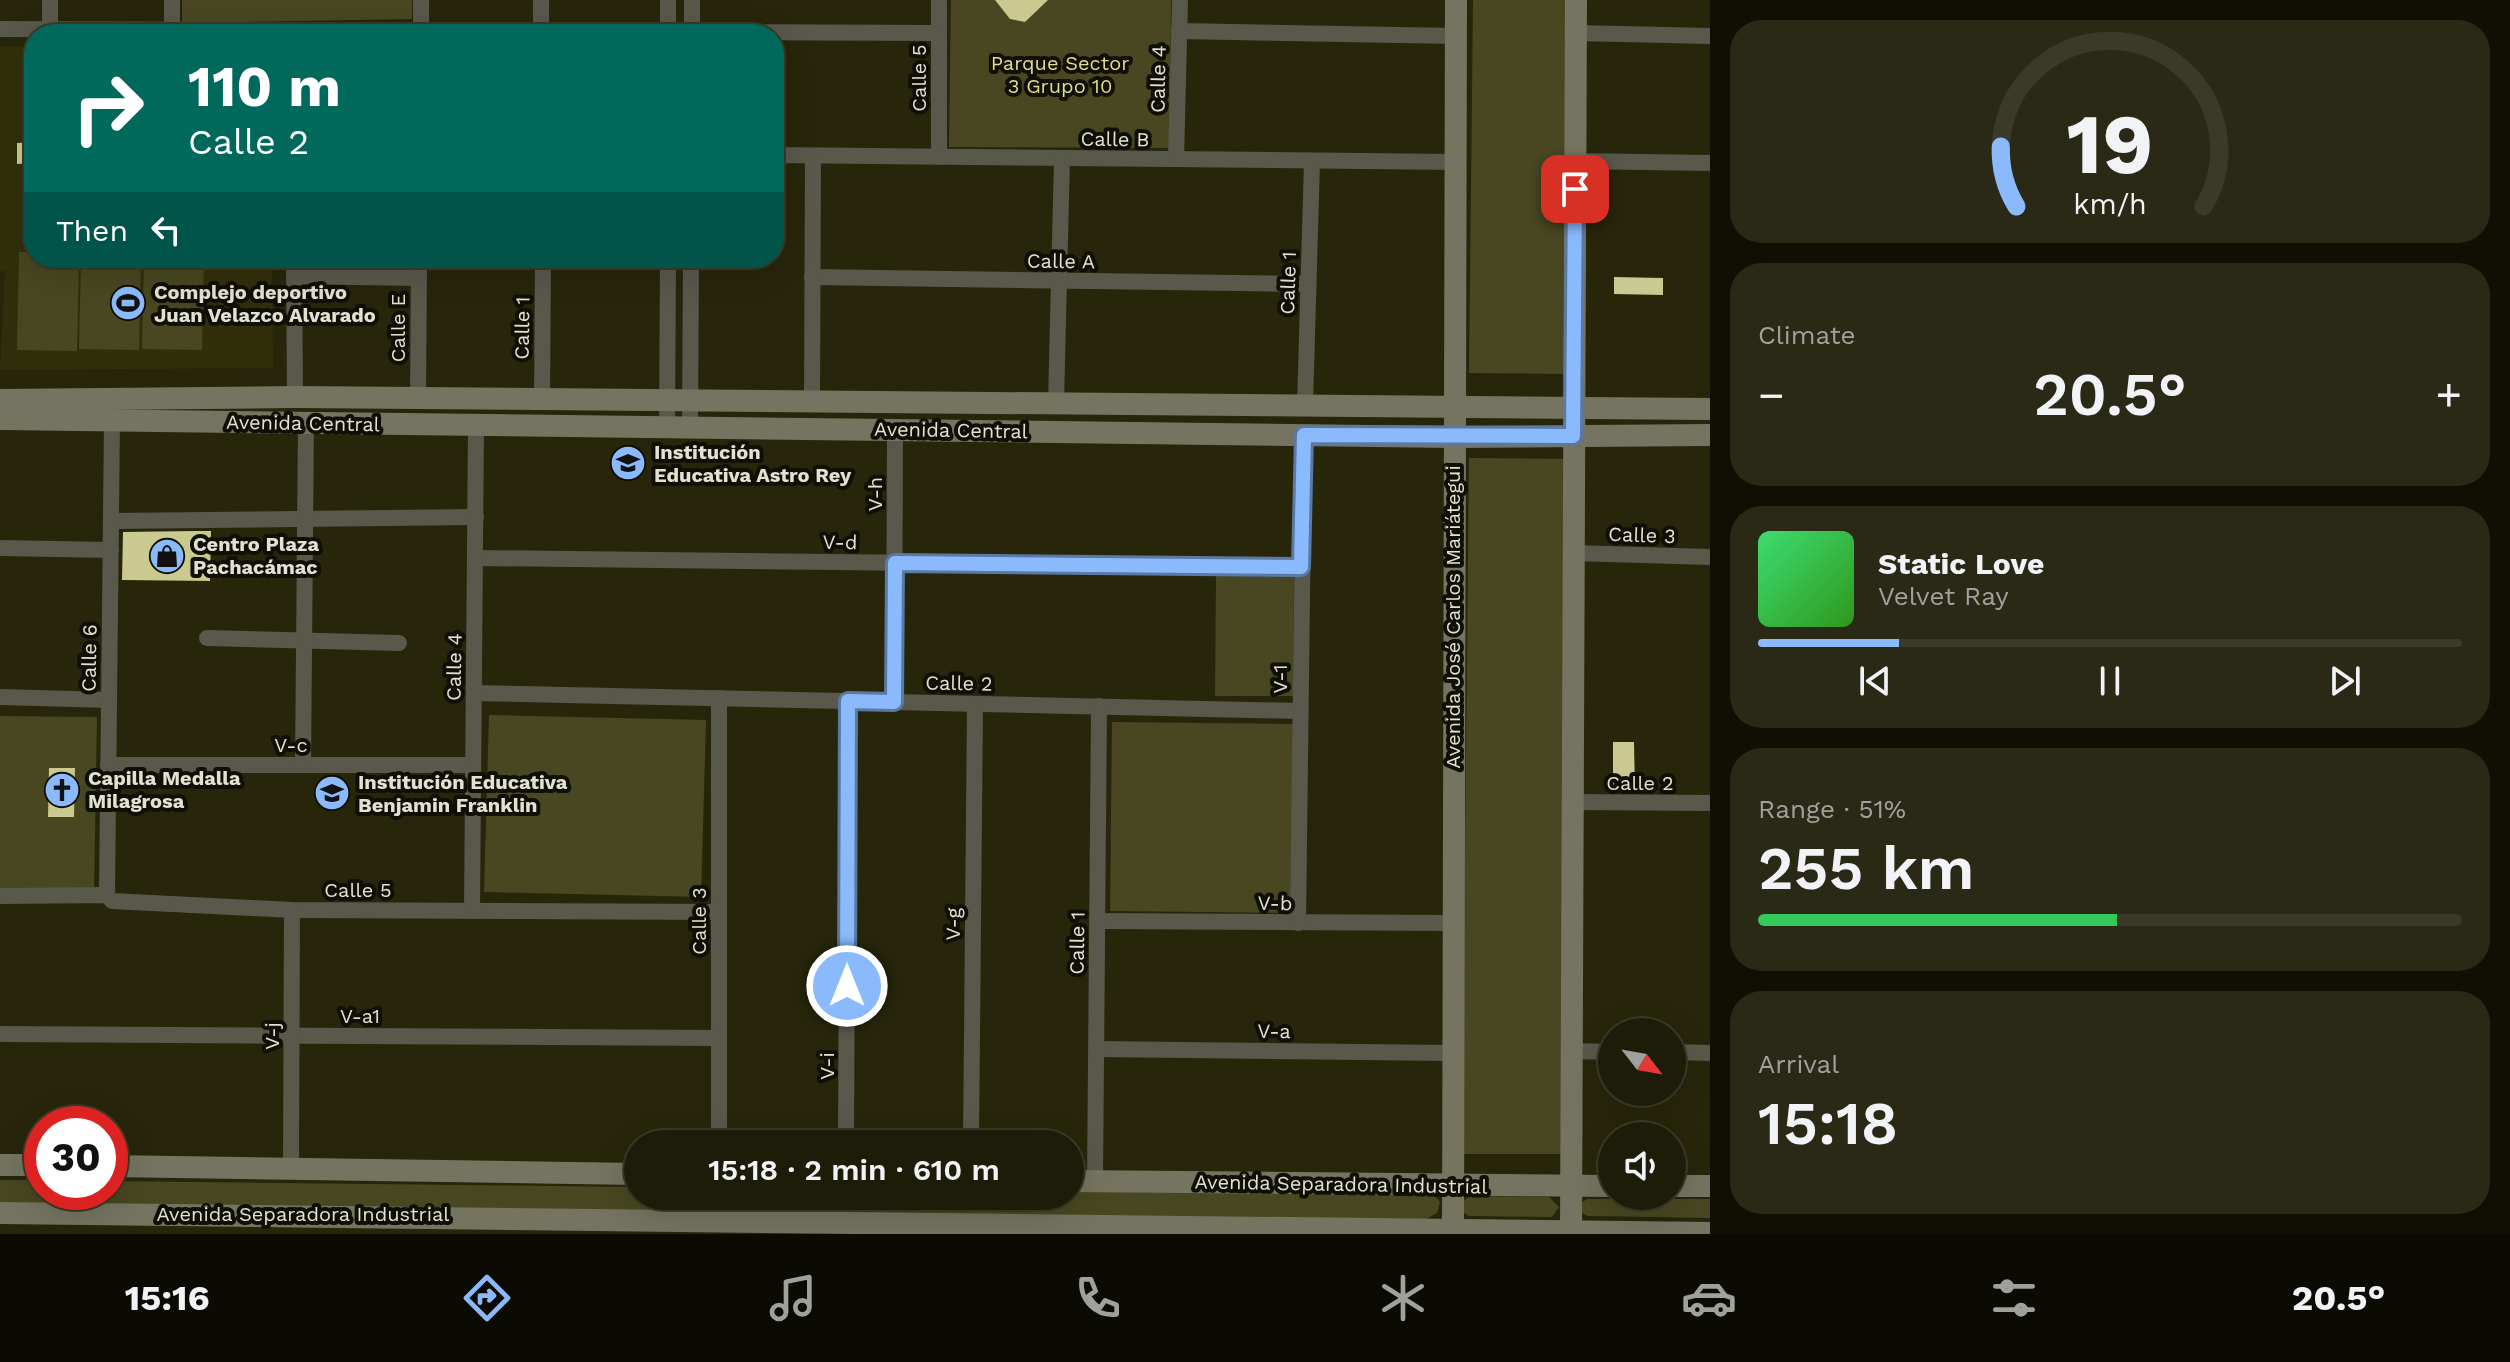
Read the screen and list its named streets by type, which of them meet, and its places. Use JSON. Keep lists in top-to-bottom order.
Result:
{
  "streets": {
    "street": [
      "Calle 5",
      "Calle 4",
      "Calle B",
      "Calle A",
      "Calle 1",
      "Calle E",
      "Avenida Central",
      "V-h",
      "Calle 3",
      "V-d",
      "Avenida José Carlos Mariátegui",
      "Calle 6",
      "V-1",
      "Calle 2",
      "V-c",
      "V-b",
      "V-g",
      "V-a1",
      "V-a",
      "V-j",
      "V-i",
      "Avenida Separadora Industrial"
    ]
  },
  "crossings": [
    ["Calle 5", "Calle 4"],
    ["Calle 5", "Calle B"],
    ["Calle 5", "Calle 3"],
    ["Calle 5", "Calle 6"],
    ["Calle 5", "V-j"],
    ["Calle 4", "Calle B"],
    ["Calle 4", "Avenida Central"],
    ["Calle 4", "V-d"],
    ["Calle 4", "Calle 2"],
    ["Calle 4", "V-c"],
    ["Calle B", "Calle 1"],
    ["Calle B", "Avenida José Carlos Mariátegui"],
    ["Calle A", "Calle 1"],
    ["Calle 1", "Avenida Central"],
    ["Calle 1", "Calle 2"],
    ["Calle 1", "V-b"],
    ["Calle 1", "V-a"],
    ["Calle 1", "Avenida Separadora Industrial"],
    ["Calle E", "Avenida Central"],
    ["Avenida Central", "V-h"],
    ["Avenida Central", "Avenida José Carlos Mariátegui"],
    ["Avenida Central", "Calle 6"],
    ["Avenida Central", "V-1"],
    ["V-h", "V-d"],
    ["V-h", "Calle 2"],
    ["Calle 3", "Calle 2"],
    ["Calle 3", "V-a1"],
    ["V-d", "V-1"],
    ["Avenida José Carlos Mariátegui", "V-b"],
    ["Avenida José Carlos Mariátegui", "V-a"],
    ["Avenida José Carlos Mariátegui", "Avenida Separadora Industrial"],
    ["Calle 6", "V-c"],
    ["V-1", "Calle 2"],
    ["V-1", "V-b"],
    ["Calle 2", "V-g"],
    ["Calle 2", "V-i"],
    ["V-a1", "V-j"]
  ],
  "parks": ["Parque Sector 3 Grupo 10"],
  "places": {
    "sports": ["Complejo deportivo Juan Velazco Alvarado"],
    "school or university": ["Institución Educativa Astro Rey", "Institución Educativa Benjamin Franklin"],
    "shop": ["Centro Plaza Pachacámac"],
    "church": ["Capilla Medalla Milagrosa"]
  },
  "north": "bottom right",
  "page": {
    "turn": ["110 m", "Calle 2"],
    "then": "Then",
    "tile": [
      "Climate",
      ["Range · 51%", "255 km"],
      ["Arrival", "15:18"]
    ],
    "heat": ["−", "20.5°", "+"],
    "song": ["Static Love", "Velvet Ray"],
    "limit": "30",
    "trip": "15:18 · 2 min · 610 m",
    "tabs": ["15:16", "20.5°"],
    "gauge": ["19", "km/h"]
  }
}
